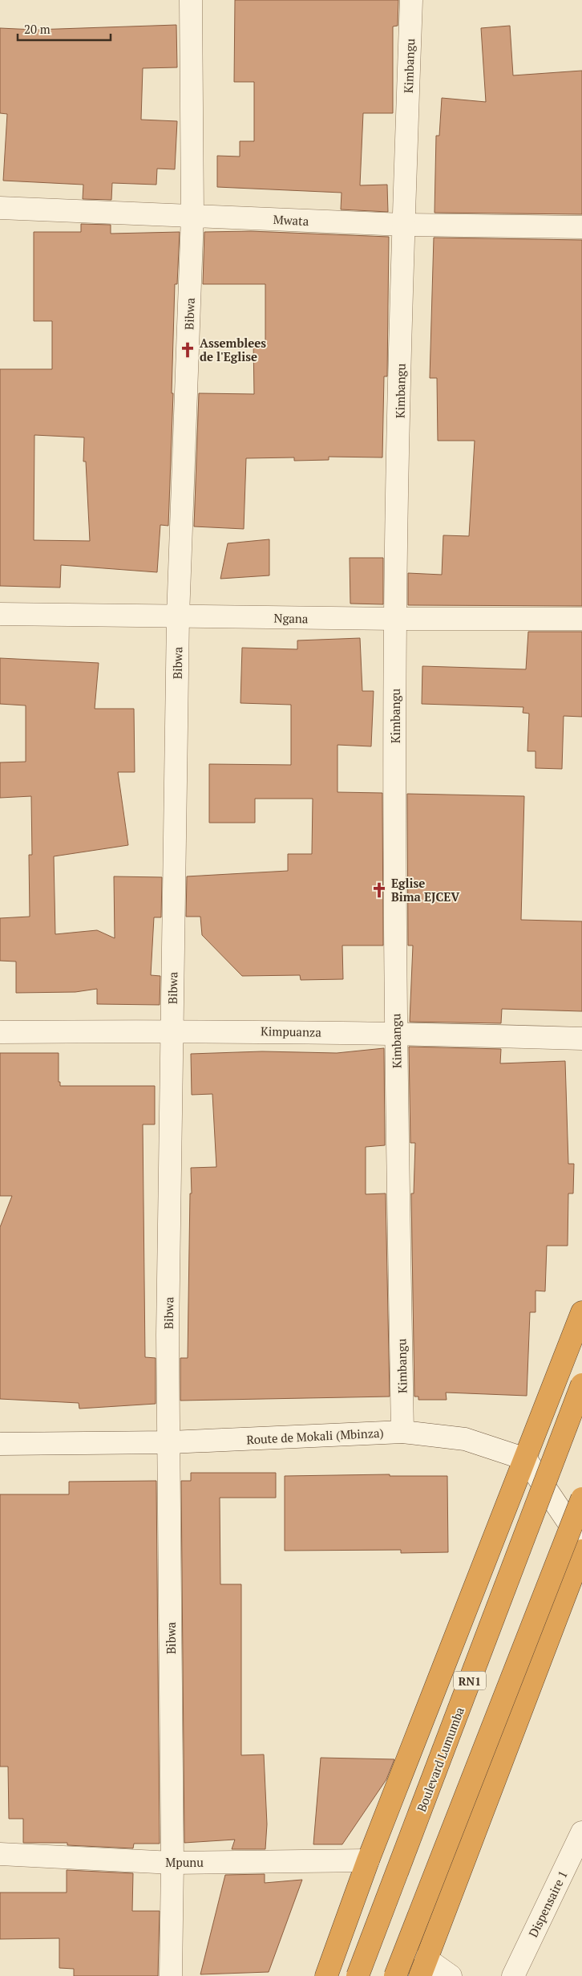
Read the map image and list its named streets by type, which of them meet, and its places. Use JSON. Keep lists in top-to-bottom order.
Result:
{
  "streets": {
    "highway": ["RN1", "Boulevard Lumumba"],
    "street": [
      "Kimbangu",
      "Mwata",
      "Bibwa",
      "Ngana",
      "Kimpuanza",
      "Route de Mokali (Mbinza)",
      "Mpunu",
      "Dispensaire 1"
    ]
  },
  "crossings": [
    ["Kimbangu", "Mwata"],
    ["Kimbangu", "Ngana"],
    ["Kimbangu", "Kimpuanza"],
    ["Kimbangu", "Route de Mokali (Mbinza)"],
    ["Mwata", "Bibwa"],
    ["Bibwa", "Ngana"],
    ["Bibwa", "Kimpuanza"],
    ["Bibwa", "Route de Mokali (Mbinza)"],
    ["Bibwa", "Mpunu"]
  ],
  "places": {
    "church": ["Assemblees de l'Eglise", "Eglise Bima EJCEV"]
  },
  "scale_bar": "20 m"
}
